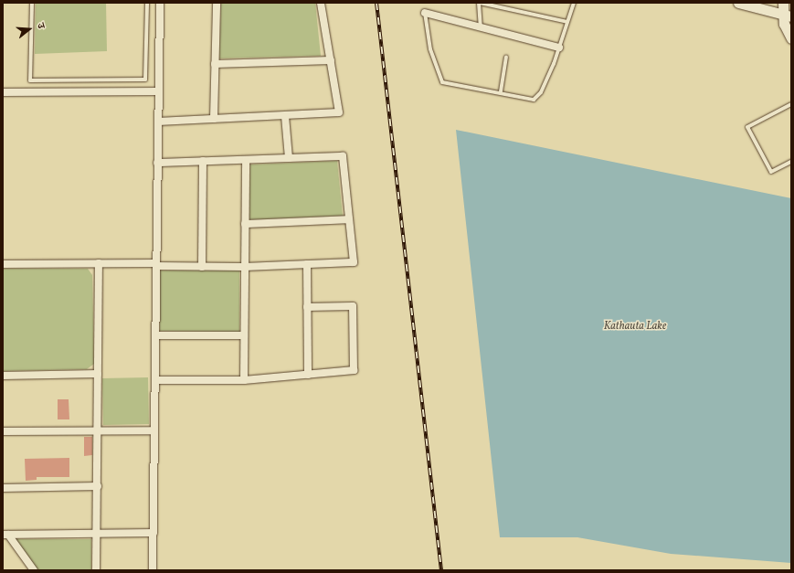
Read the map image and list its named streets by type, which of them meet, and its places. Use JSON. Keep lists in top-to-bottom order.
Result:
{
  "water": ["Kathauta Lake"],
  "north": "right"
}
